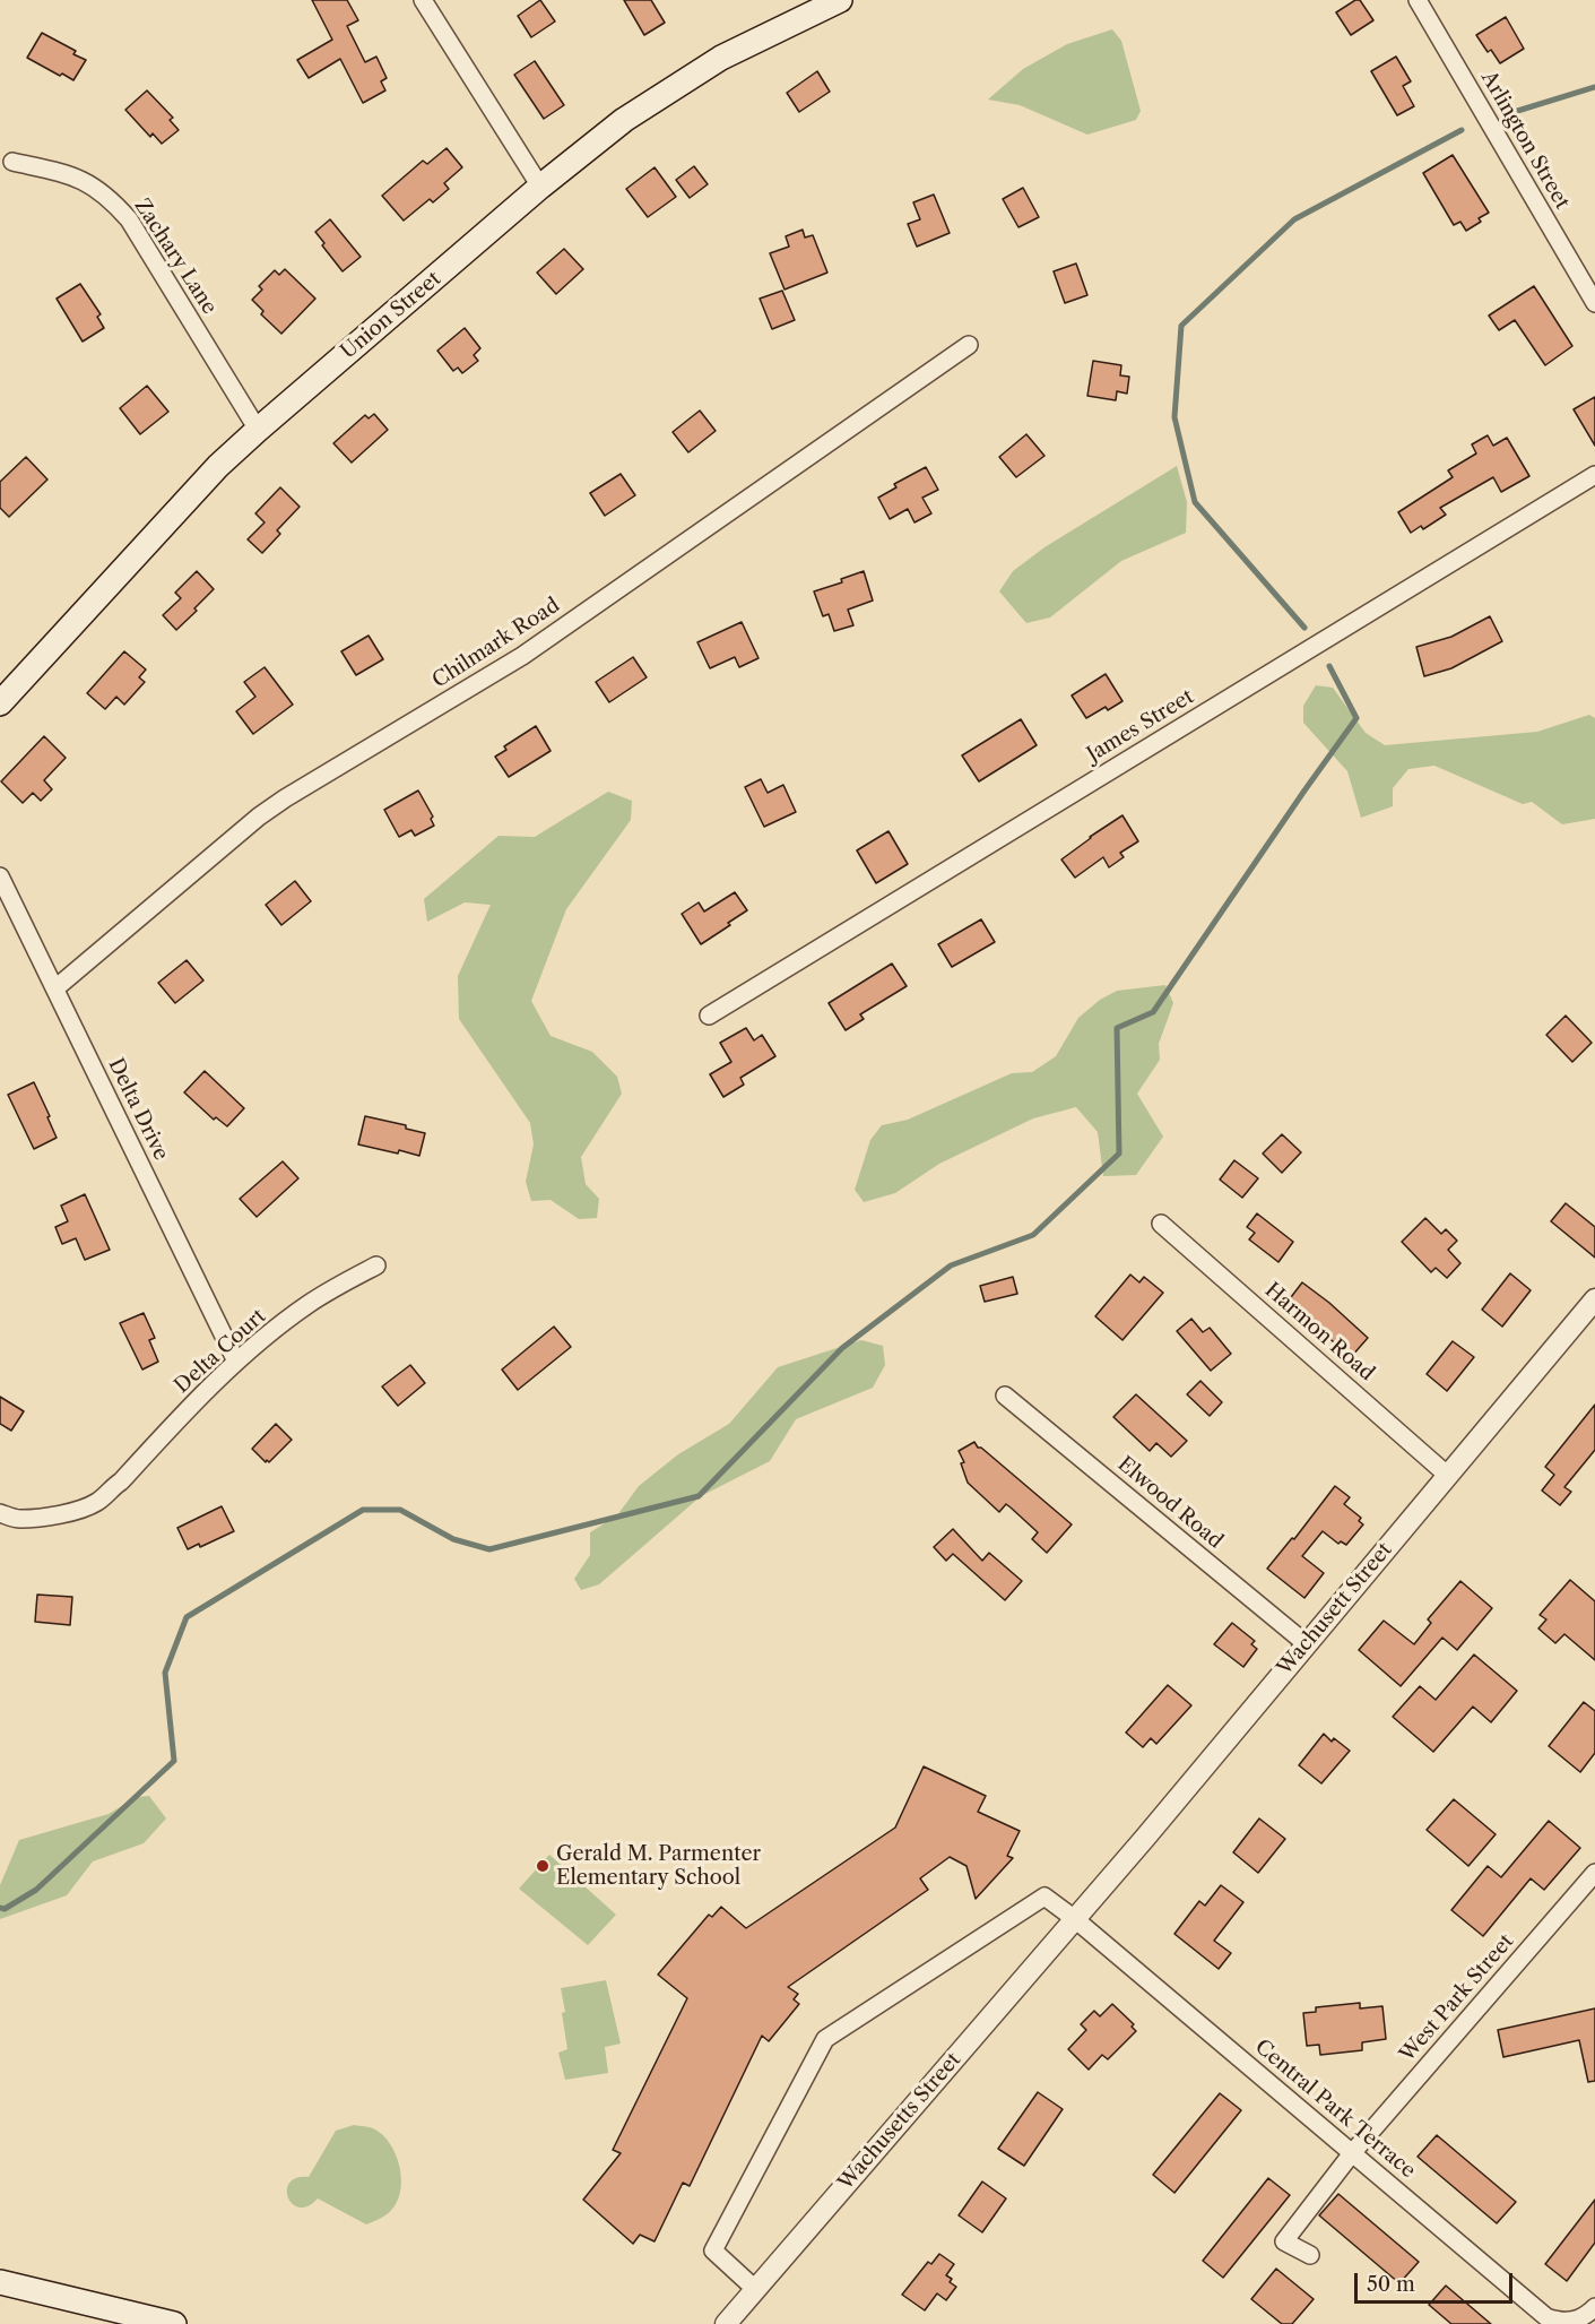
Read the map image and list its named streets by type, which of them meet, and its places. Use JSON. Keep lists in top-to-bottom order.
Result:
{
  "streets": {
    "main road": ["Union Street"],
    "street": [
      "Arlington Street",
      "Zachary Lane",
      "Chilmark Road",
      "James Street",
      "Delta Drive",
      "Harmon Road",
      "Delta Court",
      "Elwood Road",
      "Wachusett Street",
      "West Park Street",
      "Central Park Terrace",
      "Wachusetts Street"
    ]
  },
  "crossings": [
    ["Zachary Lane", "Union Street"],
    ["Chilmark Road", "Delta Drive"],
    ["Delta Drive", "Delta Court"],
    ["Harmon Road", "Wachusett Street"],
    ["Elwood Road", "Wachusett Street"],
    ["Wachusett Street", "Central Park Terrace"],
    ["Wachusett Street", "Wachusetts Street"],
    ["West Park Street", "Central Park Terrace"],
    ["Central Park Terrace", "Wachusetts Street"]
  ],
  "places": ["Gerald M. Parmenter Elementary School"],
  "scale_bar": "50 m"
}
